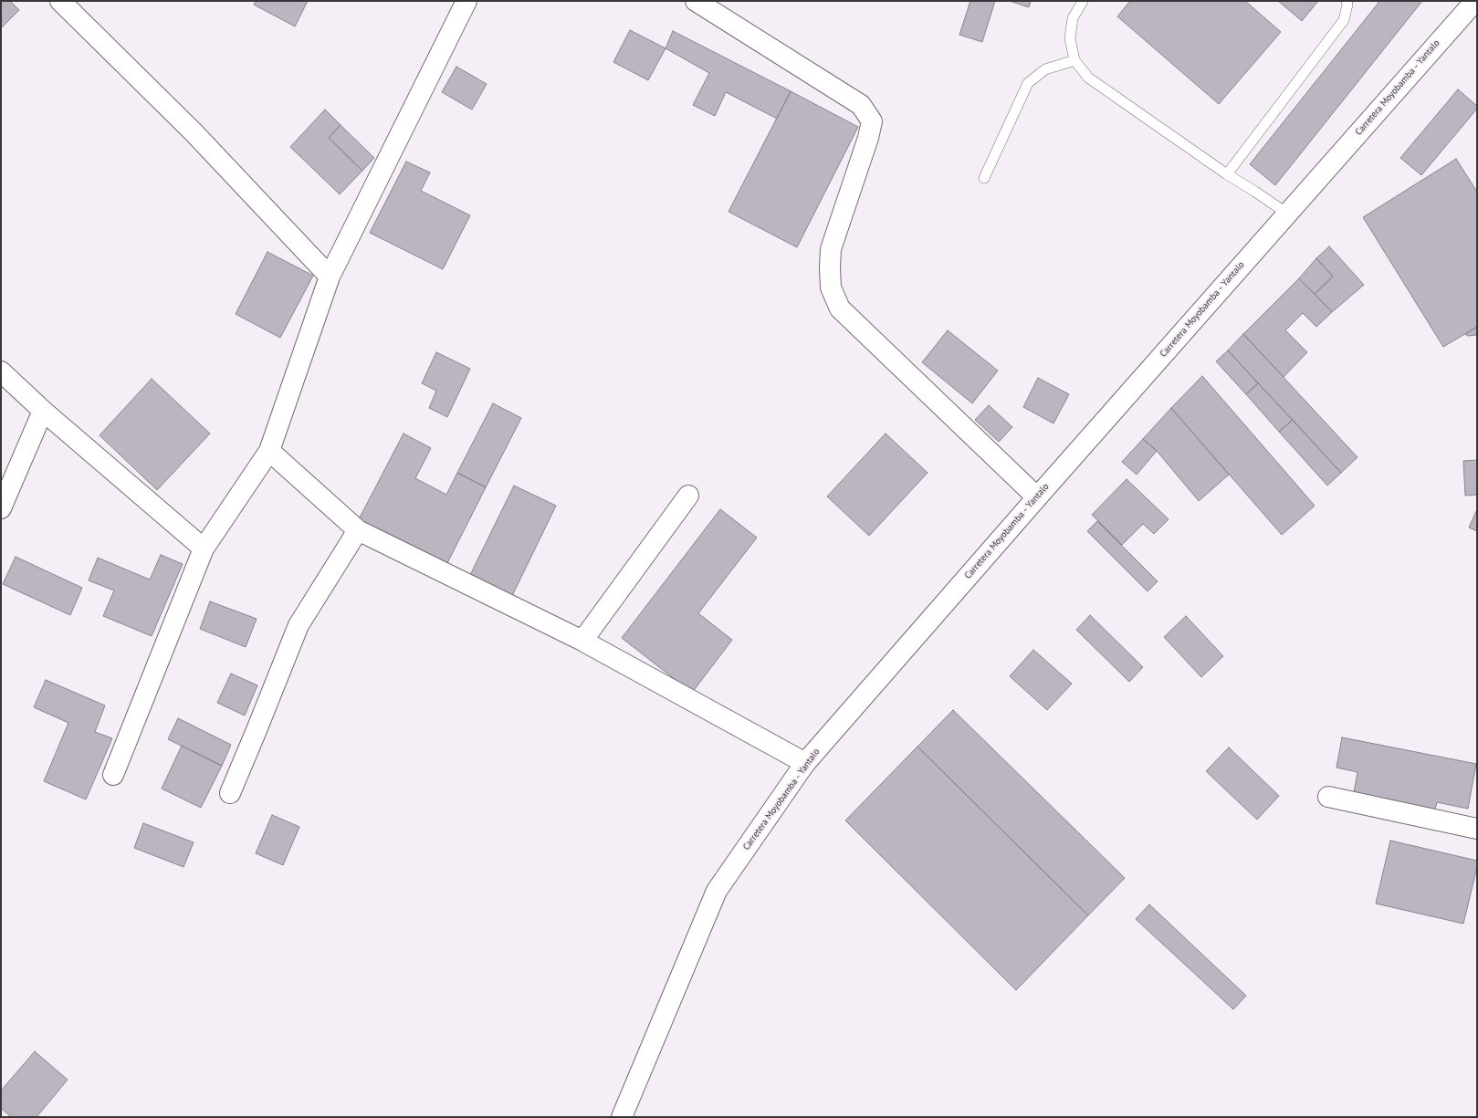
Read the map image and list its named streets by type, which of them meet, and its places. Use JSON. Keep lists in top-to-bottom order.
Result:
{
  "streets": {
    "street": ["Carretera Moyobamba - Yantalo"]
  }
}
